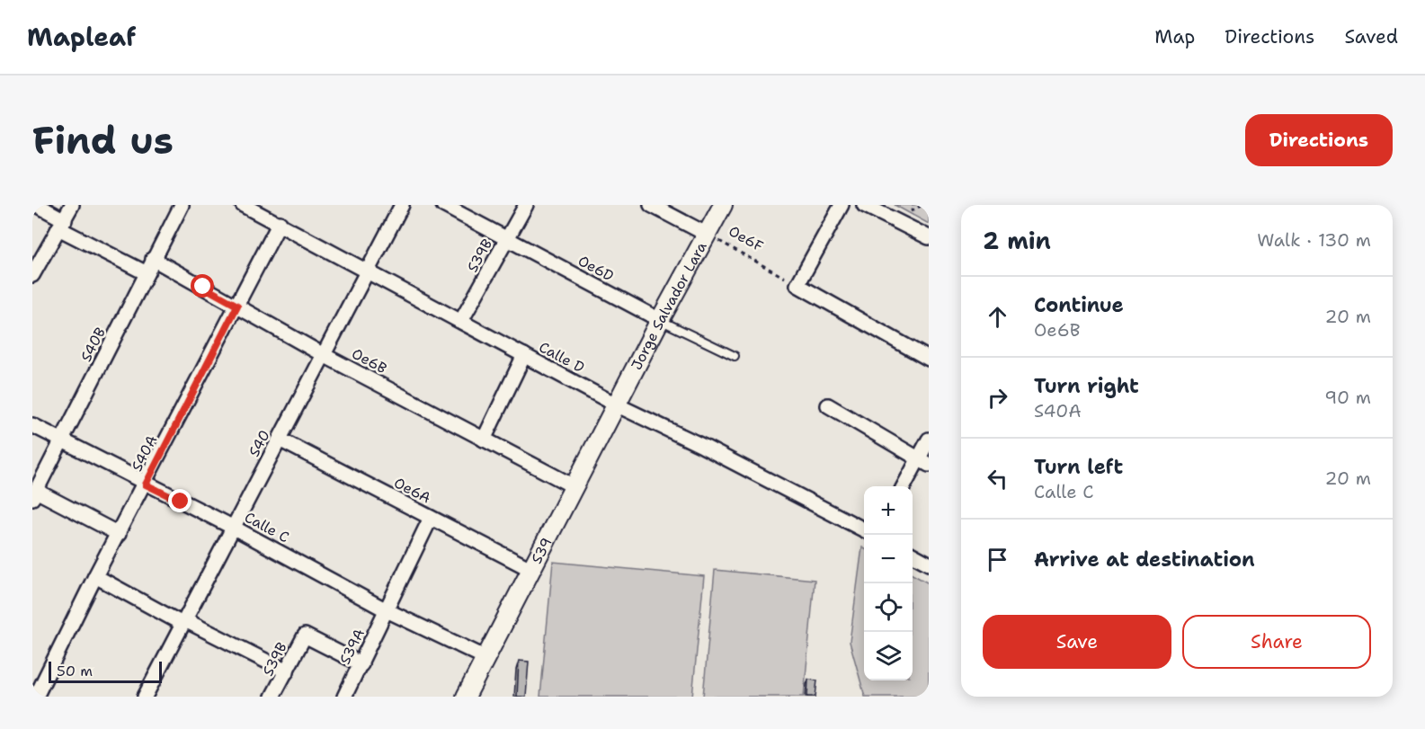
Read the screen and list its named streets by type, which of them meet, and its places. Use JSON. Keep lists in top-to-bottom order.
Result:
{
  "streets": {
    "street": [
      "Oe6F",
      "S39B",
      "Oe6D",
      "Jorge Salvador Lara",
      "S40B",
      "Calle D",
      "Oe6B",
      "S40",
      "S40A",
      "Oe6A",
      "Calle C",
      "S39",
      "S39A"
    ]
  },
  "crossings": [
    ["Oe6F", "Jorge Salvador Lara"],
    ["S39B", "Oe6D"],
    ["S39B", "Calle D"],
    ["S39B", "S39A"],
    ["Oe6D", "Jorge Salvador Lara"],
    ["Jorge Salvador Lara", "Calle D"],
    ["Jorge Salvador Lara", "S39"],
    ["S40B", "Oe6B"],
    ["S40B", "Calle C"],
    ["Calle D", "S40"],
    ["Calle D", "S40A"],
    ["Calle D", "S39"],
    ["Oe6B", "S40"],
    ["Oe6B", "S40A"],
    ["Oe6B", "S39"],
    ["S40", "Oe6A"],
    ["S40", "Calle C"],
    ["S40A", "Calle C"],
    ["Oe6A", "S39"],
    ["Oe6A", "S39A"],
    ["Calle C", "S39"],
    ["Calle C", "S39A"]
  ],
  "scale_bar": "50 m",
  "page": {
    "header": "Mapleaf",
    "nav": ["Map", "Directions", "Saved"],
    "buttons": [
      "Directions",
      ["Save", "Share"]
    ],
    "title": "Find us",
    "heading": ["2 min", "Walk · 130 m"],
    "list": [
      ["Continue", "Oe6B", "20 m"],
      ["Turn right", "S40A", "90 m"],
      ["Turn left", "Calle C", "20 m"],
      "Arrive at destination"
    ],
    "map_buttons": ["+", "−"],
    "scale": "50 m"
  }
}
